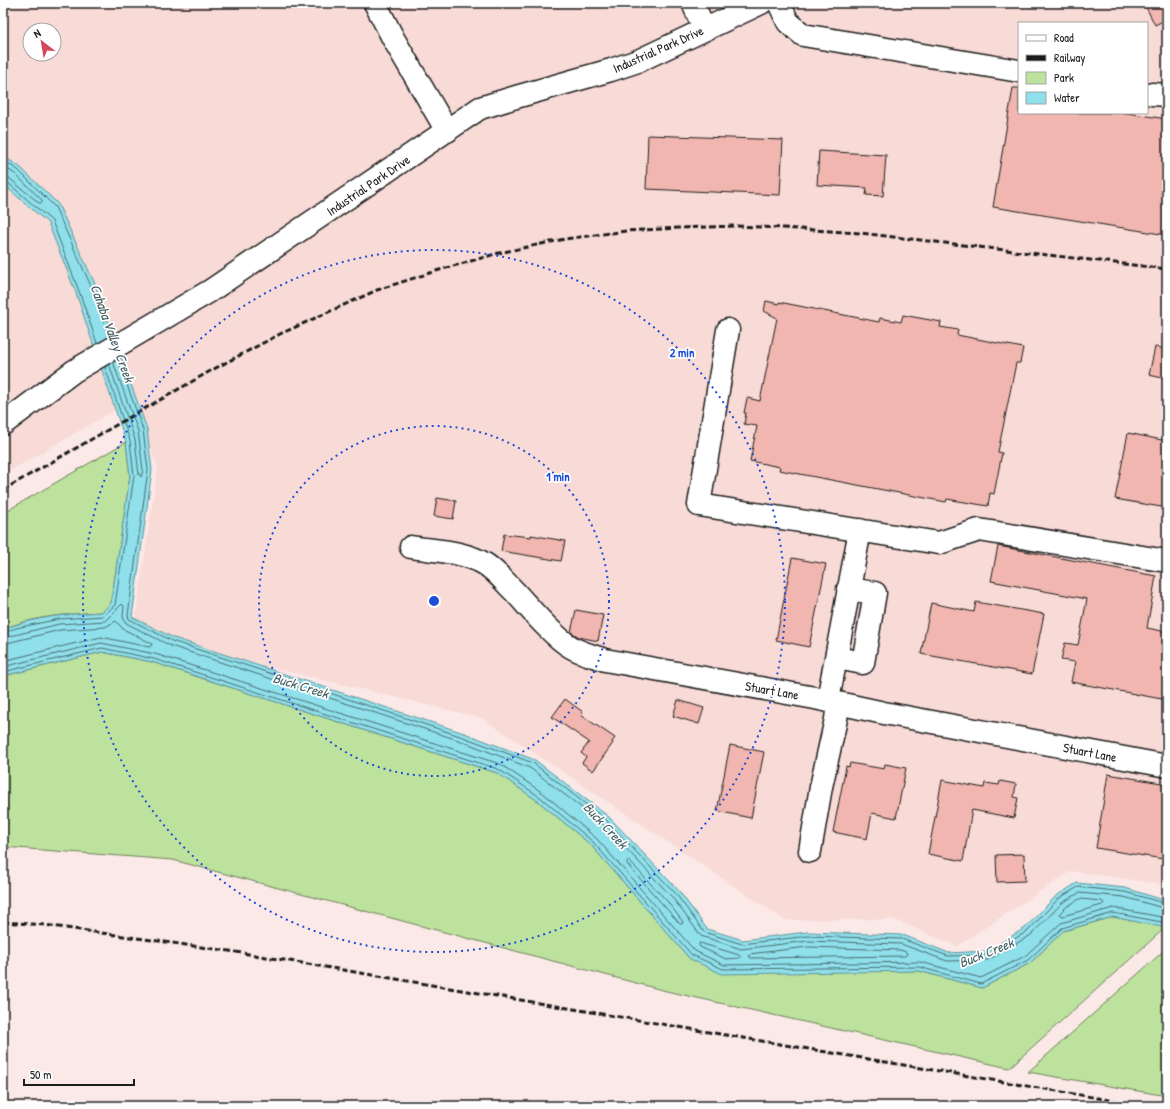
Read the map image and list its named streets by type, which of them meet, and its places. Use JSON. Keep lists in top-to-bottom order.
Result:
{
  "streets": {
    "street": ["Industrial Park Drive", "Stuart Lane"]
  },
  "water": ["Cahaba Valley Creek", "Buck Creek"],
  "legend": [
    "Road",
    "Railway",
    "Park",
    "Water"
  ],
  "scale_bar": "50 m",
  "north": "top left",
  "rings": ["2 min", "1 min"]
}
